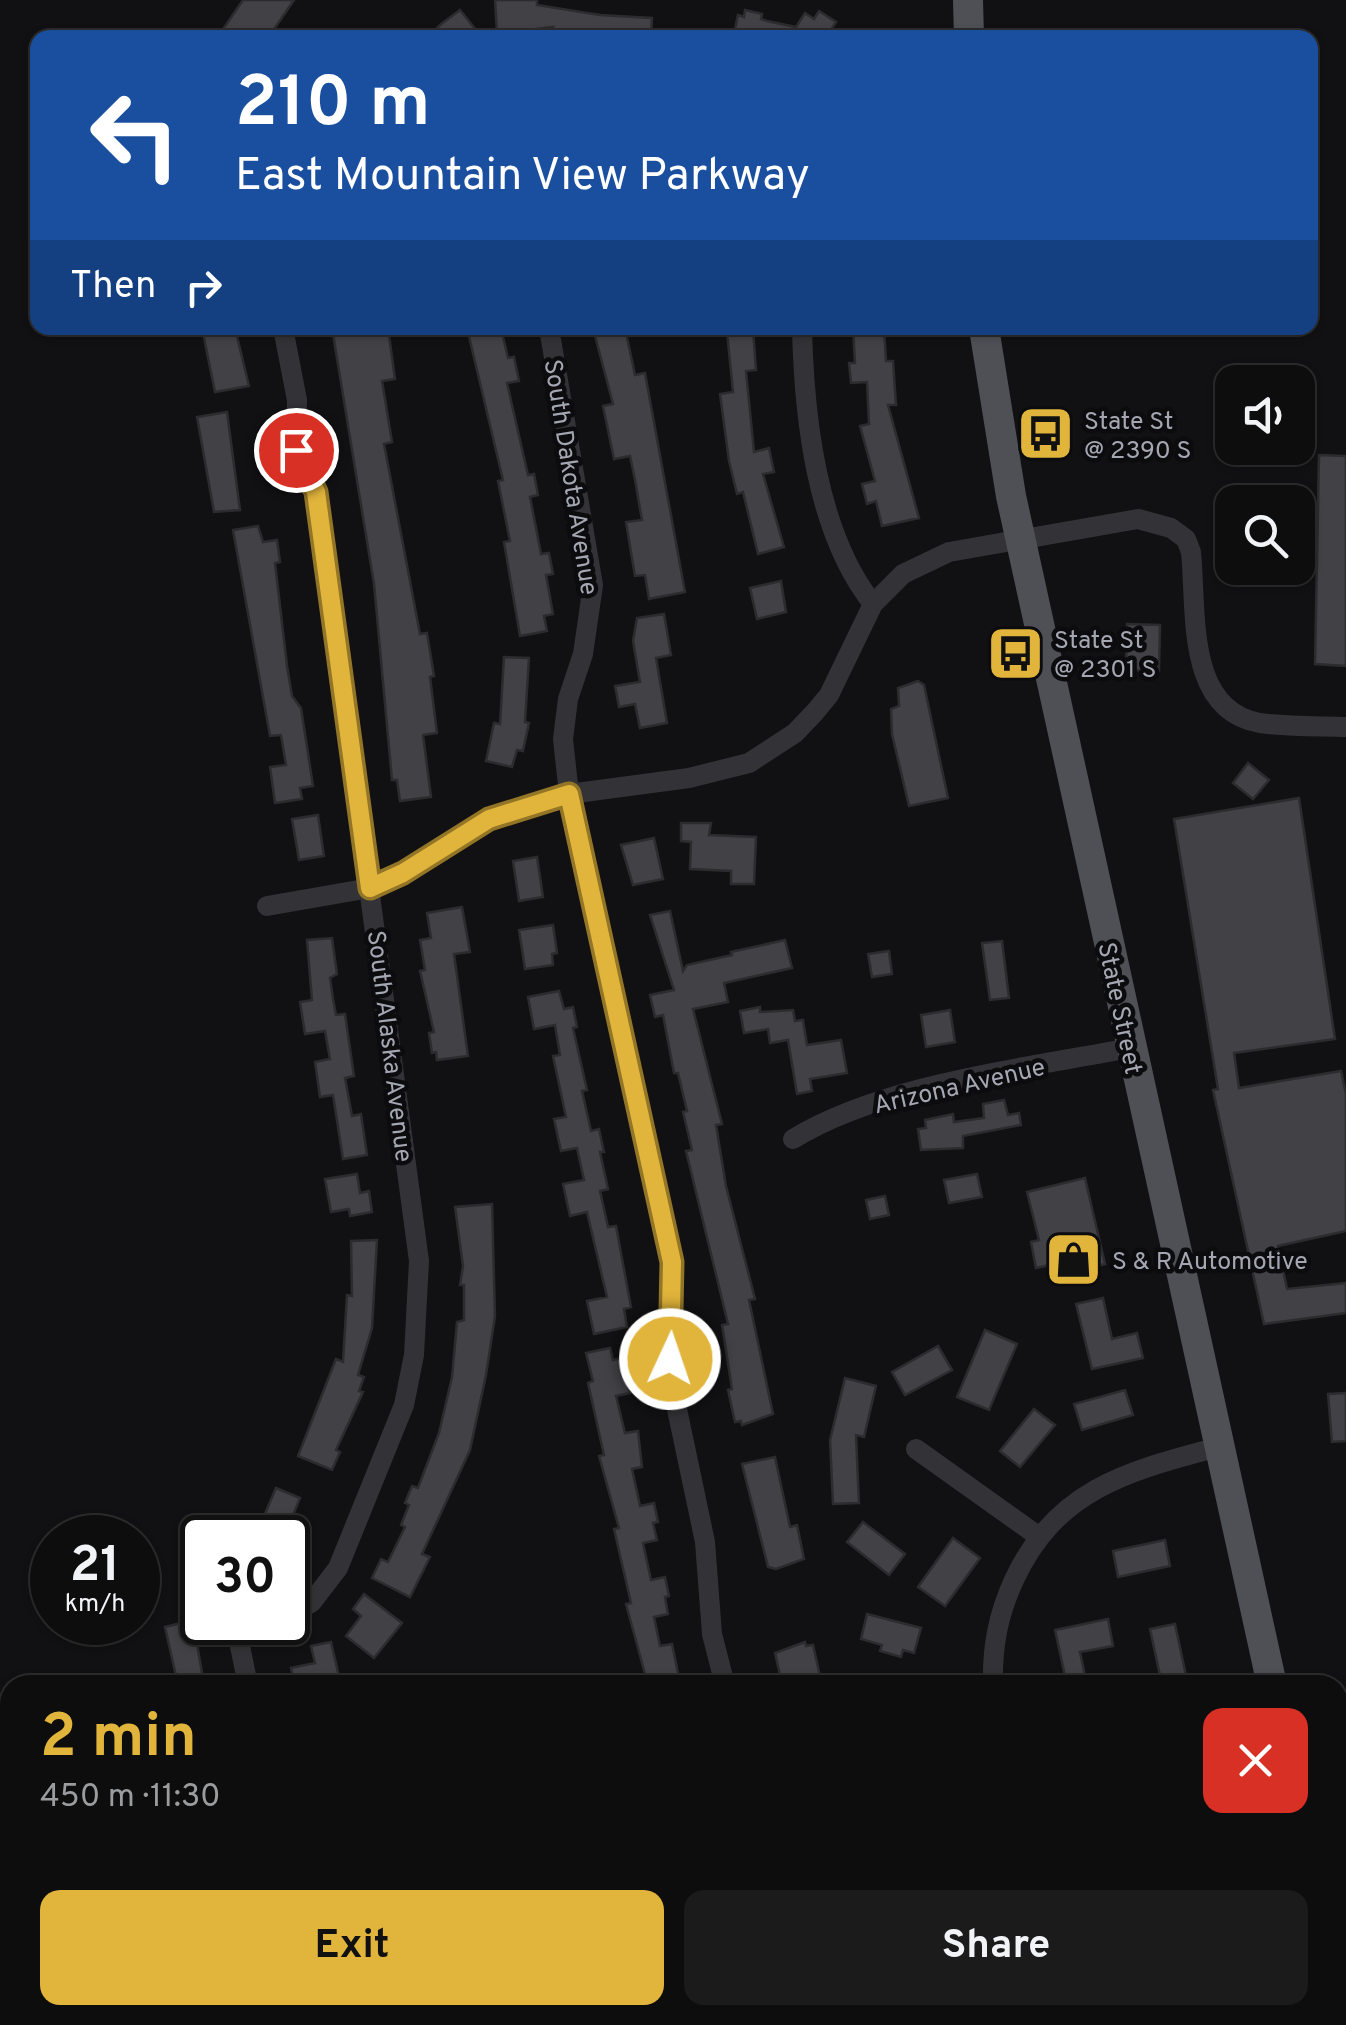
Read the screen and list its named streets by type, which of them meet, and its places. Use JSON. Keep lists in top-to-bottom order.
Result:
{
  "streets": {
    "main road": ["State Street"],
    "street": ["South Dakota Avenue", "South Alaska Avenue", "Arizona Avenue"]
  },
  "crossings": [
    ["State Street", "Arizona Avenue"]
  ],
  "places": {
    "bus stop": ["State St @ 2390 S", "State St @ 2301 S"],
    "shop": ["S & R Automotive"]
  },
  "page": {
    "turn": ["210 m", "East Mountain View Parkway"],
    "then": "Then",
    "speed": "21 km/h",
    "limit": "30",
    "heading": ["2 min", "450 m · 11:30"],
    "buttons": ["Exit", "Share"]
  }
}
